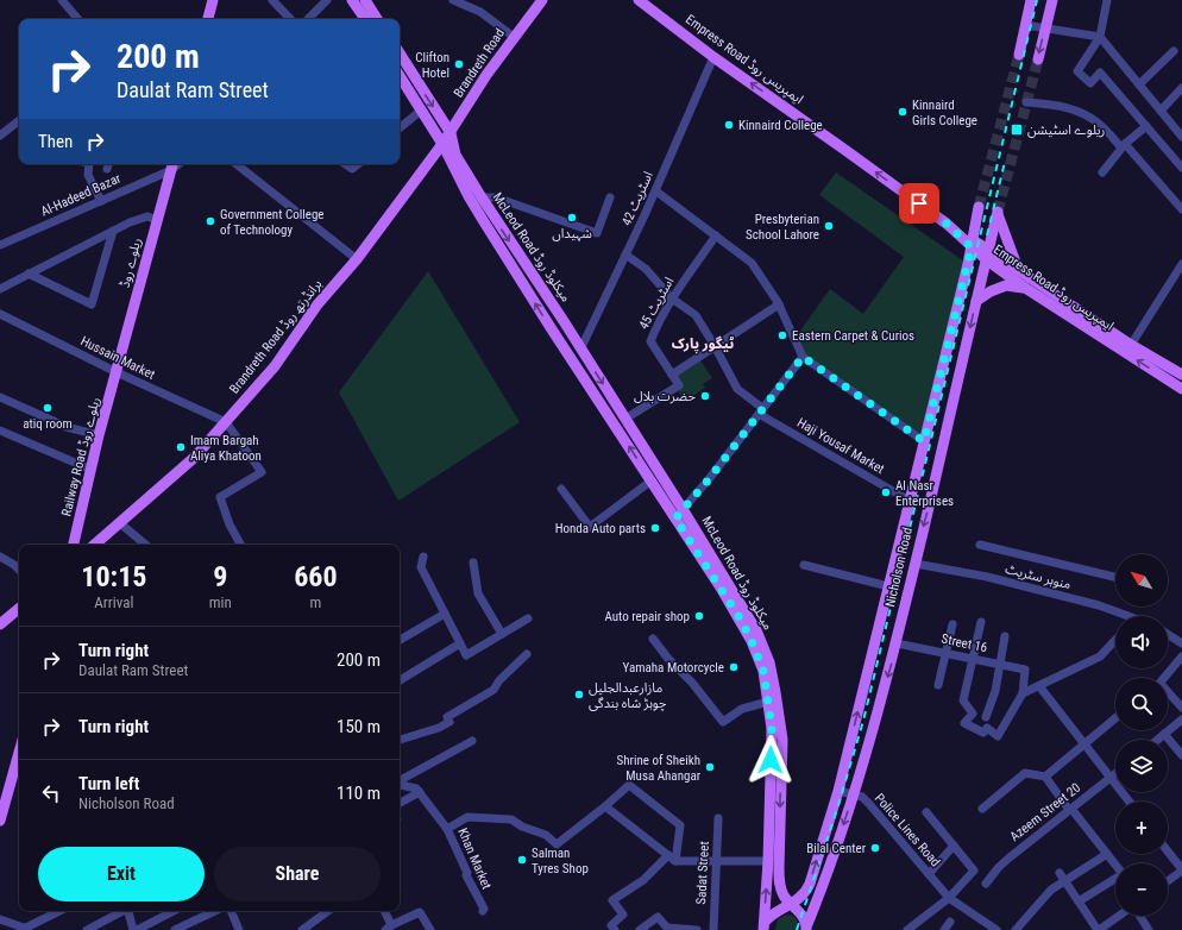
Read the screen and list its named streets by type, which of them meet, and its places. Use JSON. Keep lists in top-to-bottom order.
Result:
{
  "streets": {
    "main road": [
      "Empress Road ایمپریس روڈ",
      "Brandreth Road",
      "McLeod Road میکلوڈ روڈ",
      "ریلوے روڈ",
      "Brandreth Road برانڈرتھ روڈ",
      "Railway Road ریلوے روڈ",
      "Nicholson Road"
    ],
    "street": [
      "Al-Hadeed Bazar",
      "اسٹریٹ 42",
      "اسٹریٹ 45",
      "Hussain Market",
      "Haji Yousaf Market",
      "منوہر سٹریٹ",
      "Street 16",
      "Azeem Street 20",
      "Police Lines Road",
      "Khan Market",
      "Sadat Street"
    ]
  },
  "crossings": [
    ["Empress Road ایمپریس روڈ", "اسٹریٹ 42"],
    ["Empress Road ایمپریس روڈ", "Nicholson Road"],
    ["Brandreth Road", "McLeod Road میکلوڈ روڈ"],
    ["Brandreth Road", "Brandreth Road برانڈرتھ روڈ"],
    ["Al-Hadeed Bazar", "ریلوے روڈ"],
    ["اسٹریٹ 42", "McLeod Road میکلوڈ روڈ"],
    ["اسٹریٹ 42", "Haji Yousaf Market"],
    ["McLeod Road میکلوڈ روڈ", "اسٹریٹ 45"],
    ["McLeod Road میکلوڈ روڈ", "Brandreth Road برانڈرتھ روڈ"],
    ["McLeod Road میکلوڈ روڈ", "Nicholson Road"],
    ["ریلوے روڈ", "Hussain Market"],
    ["ریلوے روڈ", "Railway Road ریلوے روڈ"],
    ["اسٹریٹ 45", "Haji Yousaf Market"],
    ["Brandreth Road برانڈرتھ روڈ", "Hussain Market"],
    ["Hussain Market", "Railway Road ریلوے روڈ"],
    ["Haji Yousaf Market", "Nicholson Road"],
    ["Nicholson Road", "منوہر سٹریٹ"],
    ["Nicholson Road", "Street 16"],
    ["Nicholson Road", "Police Lines Road"]
  ],
  "districts": ["ٹیگور پارک"],
  "places": {
    "other": [
      "Clifton Hotel",
      "Kinnaird Girls College",
      "Kinnaird College",
      "شہیداں",
      "Government College of Technology",
      "Presbyterian School Lahore",
      "Eastern Carpet & Curios",
      "حضرت بلال",
      "atiq room",
      "Imam Bargah Aliya Khatoon",
      "Al Nasr Enterprises",
      "Honda Auto parts",
      "Auto repair shop",
      "Yamaha Motorcycle",
      "مازارعبدالجلیل چوہڑ شاہ بندگی",
      "Shrine of Sheikh Musa Ahangar",
      "Bilal Center",
      "Salman Tyres Shop"
    ],
    "transit": ["ریلوے اسٹیشن"]
  },
  "north": "top left",
  "page": {
    "turn": ["200 m", "Daulat Ram Street"],
    "then": "Then",
    "eta": [
      "10:15",
      "Arrival",
      "9",
      "min",
      "660",
      "m"
    ],
    "map_buttons": ["+", "−"],
    "list": [
      {
        "name": "Turn right",
        "note": "Daulat Ram Street",
        "value": "200 m"
      },
      {
        "name": "Turn right",
        "value": "150 m"
      },
      {
        "name": "Turn left",
        "note": "Nicholson Road",
        "value": "110 m"
      }
    ],
    "buttons": ["Exit", "Share"]
  }
}
